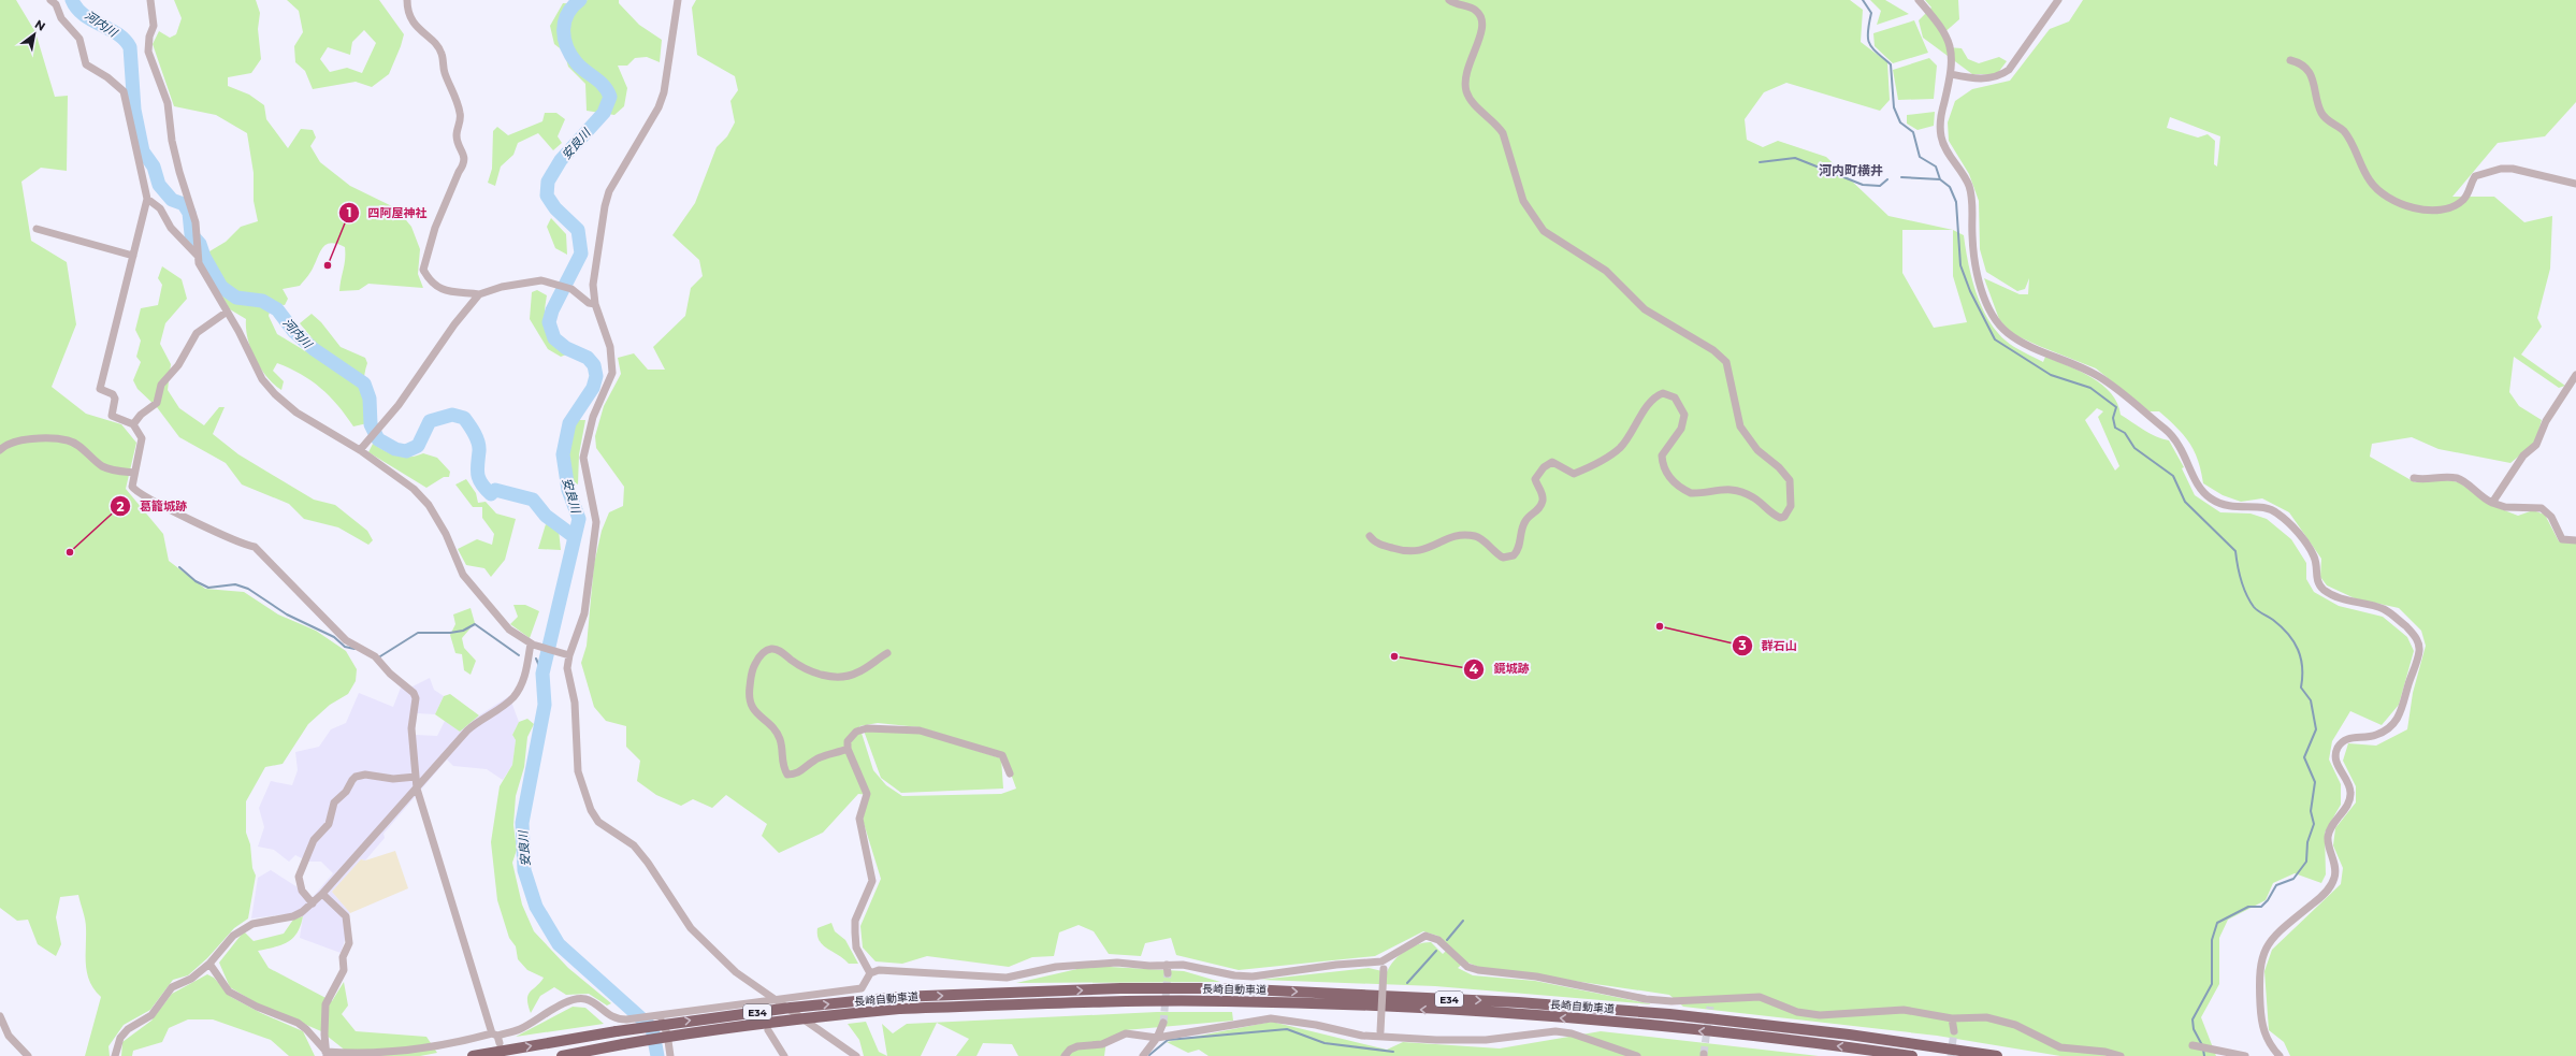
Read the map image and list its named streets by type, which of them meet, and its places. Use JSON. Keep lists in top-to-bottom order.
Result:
{
  "streets": {
    "highway": ["長崎自動車道", "E34"]
  },
  "districts": ["河内町横井"],
  "water": ["河内川", "安良川"],
  "places": [
    "四阿屋神社",
    "葛籠城跡",
    "群石山",
    "鏡城跡"
  ],
  "north": "top right"
}
